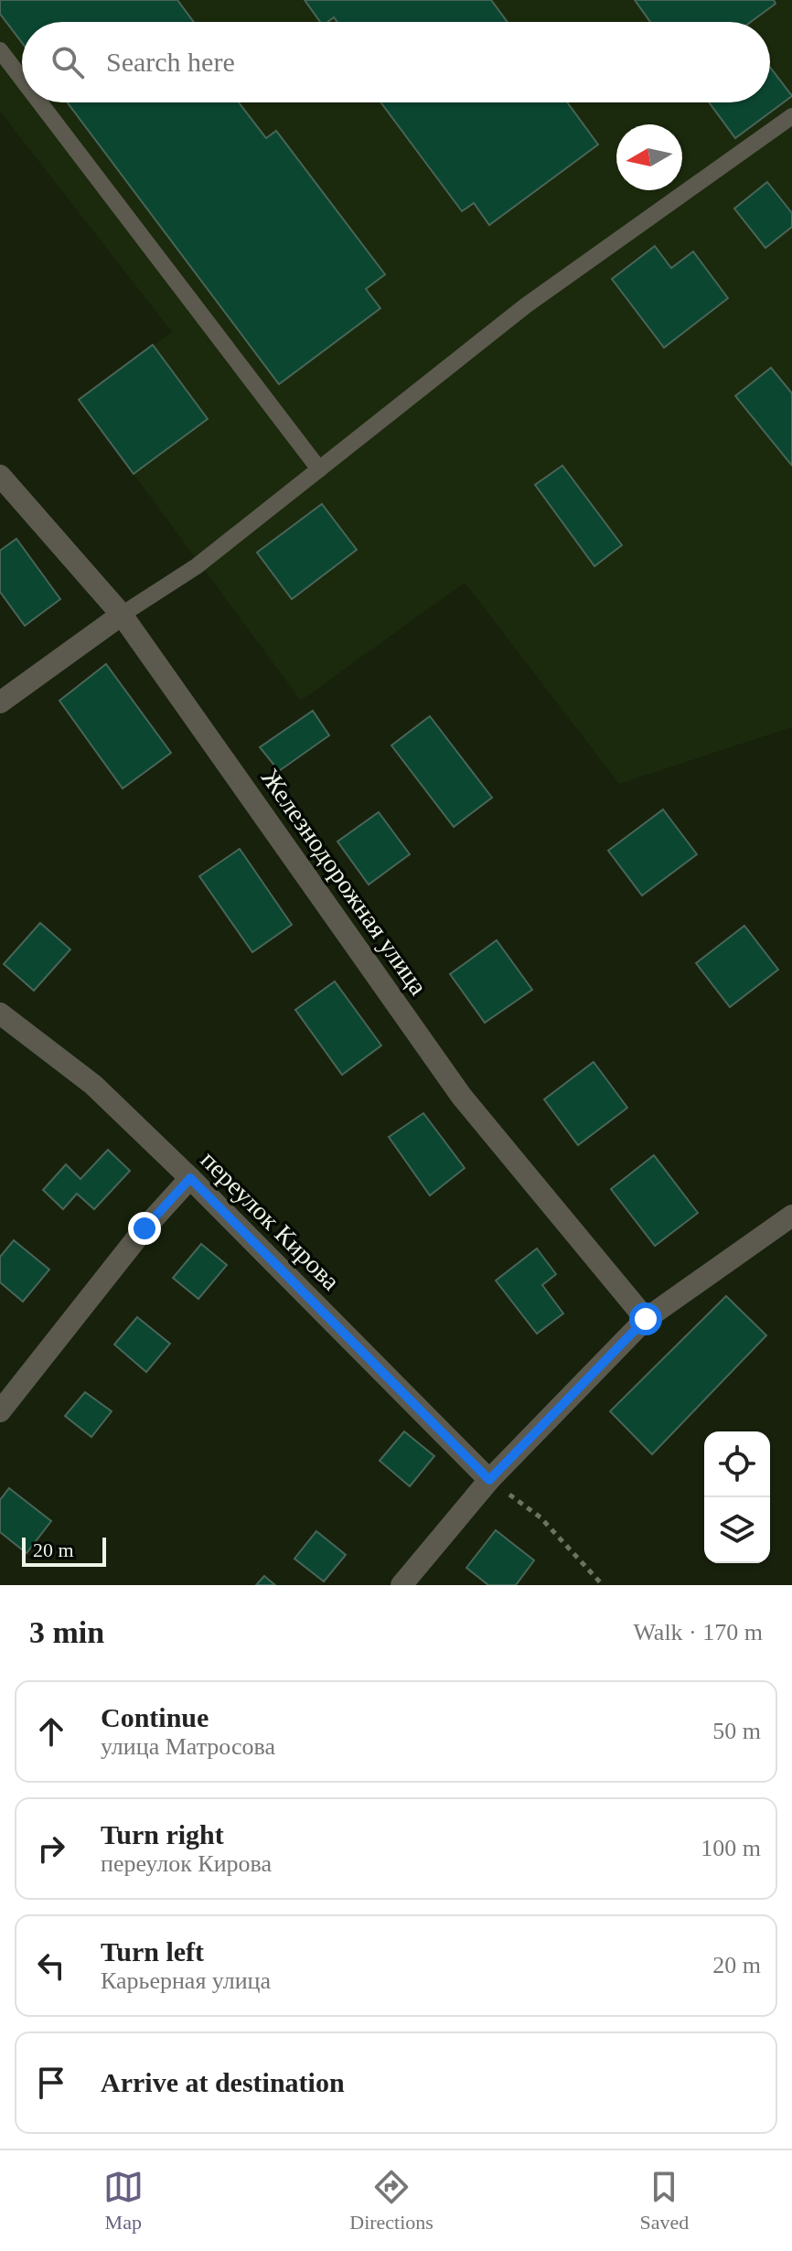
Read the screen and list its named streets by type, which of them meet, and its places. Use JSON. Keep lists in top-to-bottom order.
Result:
{
  "streets": {
    "street": ["Железнодорожная улица", "переулок Кирова"]
  },
  "scale_bar": "20 m",
  "north": "left",
  "page": {
    "search": "Search here",
    "scale": "20 m",
    "heading": ["3 min", "Walk · 170 m"],
    "list": [
      ["Continue", "улица Матросова", "50 m"],
      ["Turn right", "переулок Кирова", "100 m"],
      ["Turn left", "Карьерная улица", "20 m"],
      "Arrive at destination"
    ],
    "nav": ["Map", "Directions", "Saved"]
  }
}
